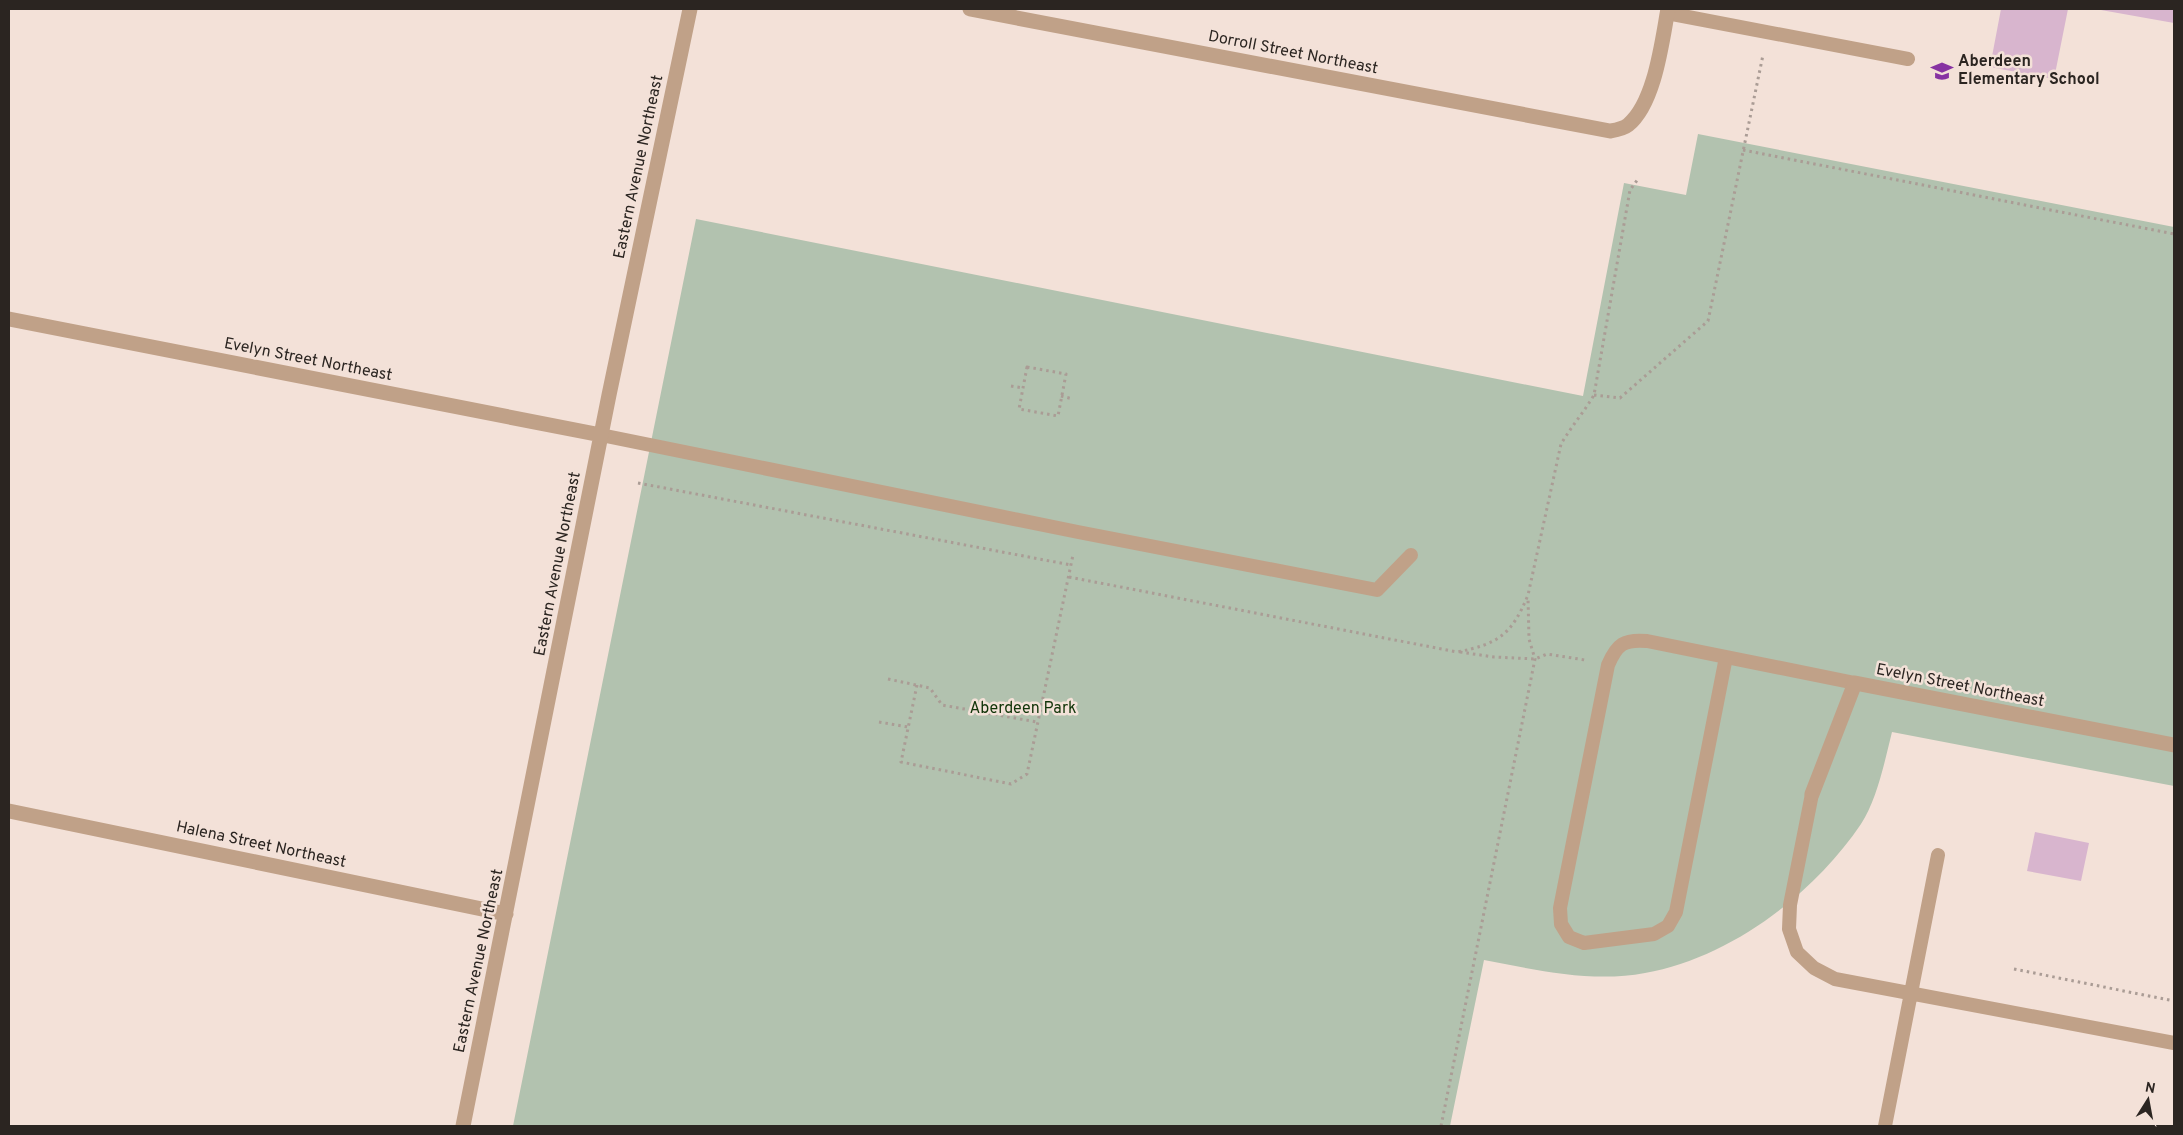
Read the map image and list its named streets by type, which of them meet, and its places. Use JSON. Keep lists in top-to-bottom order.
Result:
{
  "streets": {
    "street": [
      "Dorroll Street Northeast",
      "Eastern Avenue Northeast",
      "Evelyn Street Northeast",
      "Halena Street Northeast"
    ]
  },
  "crossings": [
    ["Eastern Avenue Northeast", "Evelyn Street Northeast"],
    ["Eastern Avenue Northeast", "Halena Street Northeast"]
  ],
  "parks": ["Aberdeen Park"],
  "places": {
    "school or university": ["Aberdeen Elementary School"]
  },
  "north": "top"
}
